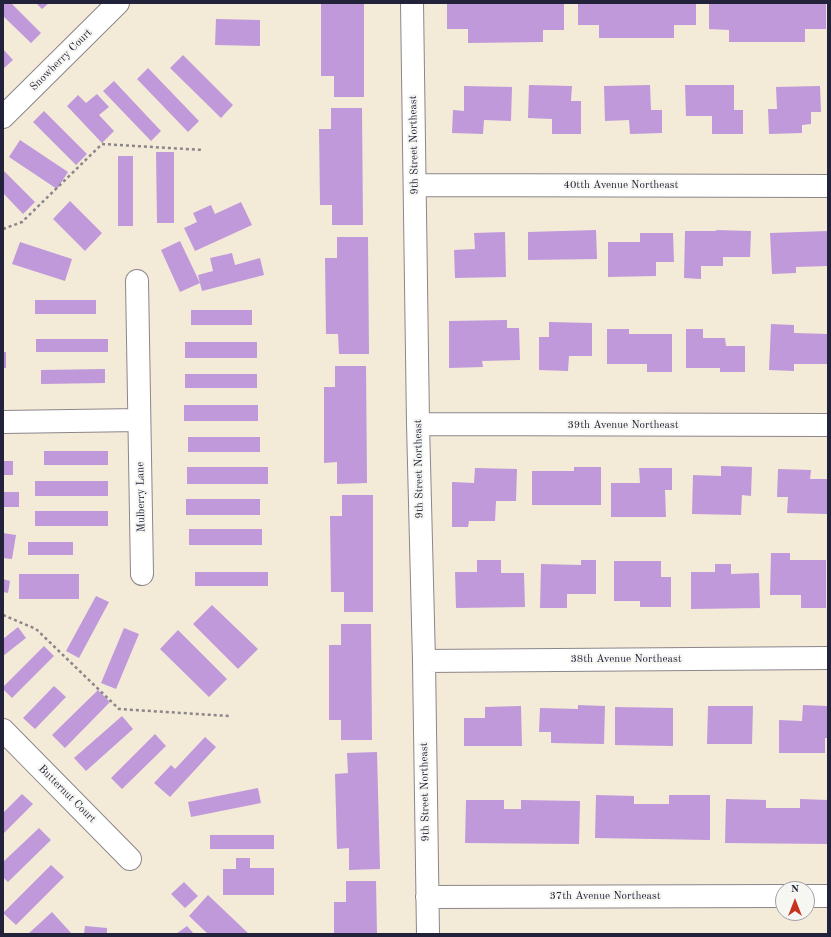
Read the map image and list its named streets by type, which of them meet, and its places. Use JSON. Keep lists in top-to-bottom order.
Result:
{
  "streets": {
    "street": [
      "Snowberry Court",
      "9th Street Northeast",
      "40tth Avenue Northeast",
      "39th Avenue Northeast",
      "Mulberry Lane",
      "38th Avenue Northeast",
      "Butternut Court",
      "37th Avenue Northeast"
    ]
  },
  "crossings": [
    ["9th Street Northeast", "40tth Avenue Northeast"],
    ["9th Street Northeast", "39th Avenue Northeast"],
    ["9th Street Northeast", "38th Avenue Northeast"],
    ["9th Street Northeast", "37th Avenue Northeast"]
  ],
  "north": "top"
}
